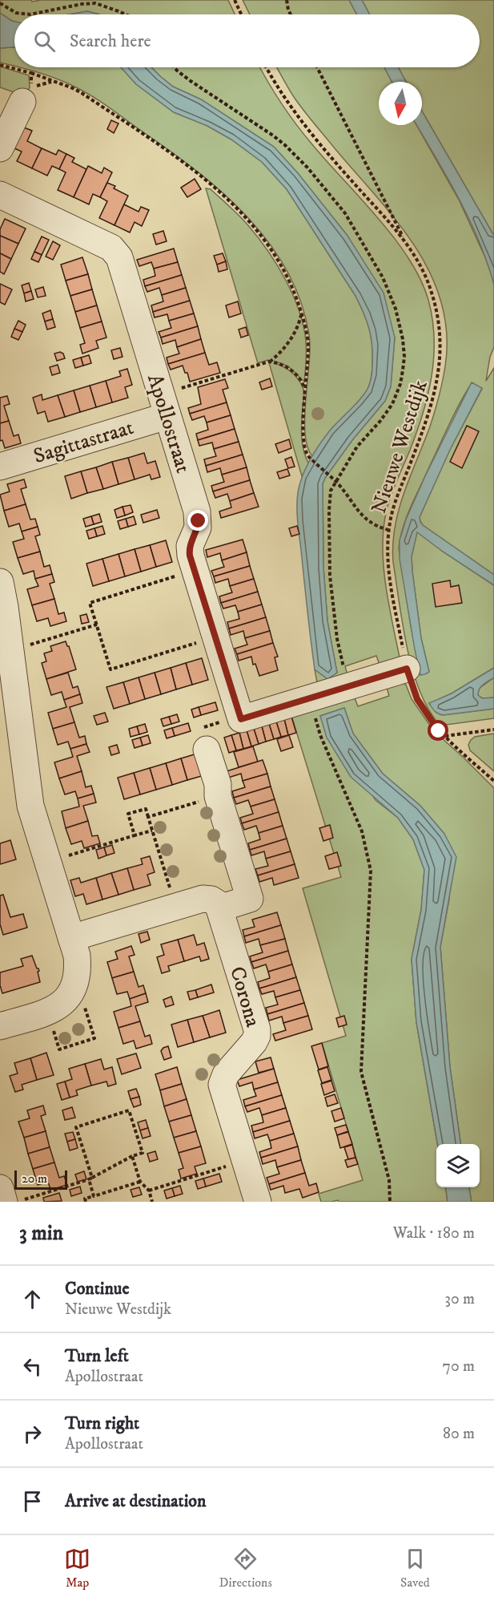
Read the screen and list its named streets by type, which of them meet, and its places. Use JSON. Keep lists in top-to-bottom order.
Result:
{
  "streets": {
    "street": ["Apollostraat", "Sagittastraat", "Corona"],
    "path": ["Nieuwe Westdijk"]
  },
  "crossings": [
    ["Apollostraat", "Sagittastraat"],
    ["Apollostraat", "Nieuwe Westdijk"]
  ],
  "scale_bar": "20 m",
  "north": "bottom",
  "page": {
    "search": "Search here",
    "scale": "20 m",
    "heading": ["3 min", "Walk · 180 m"],
    "list": [
      ["Continue", "Nieuwe Westdijk", "30 m"],
      ["Turn left", "Apollostraat", "70 m"],
      ["Turn right", "Apollostraat", "80 m"],
      "Arrive at destination"
    ],
    "nav": ["Map", "Directions", "Saved"]
  }
}
